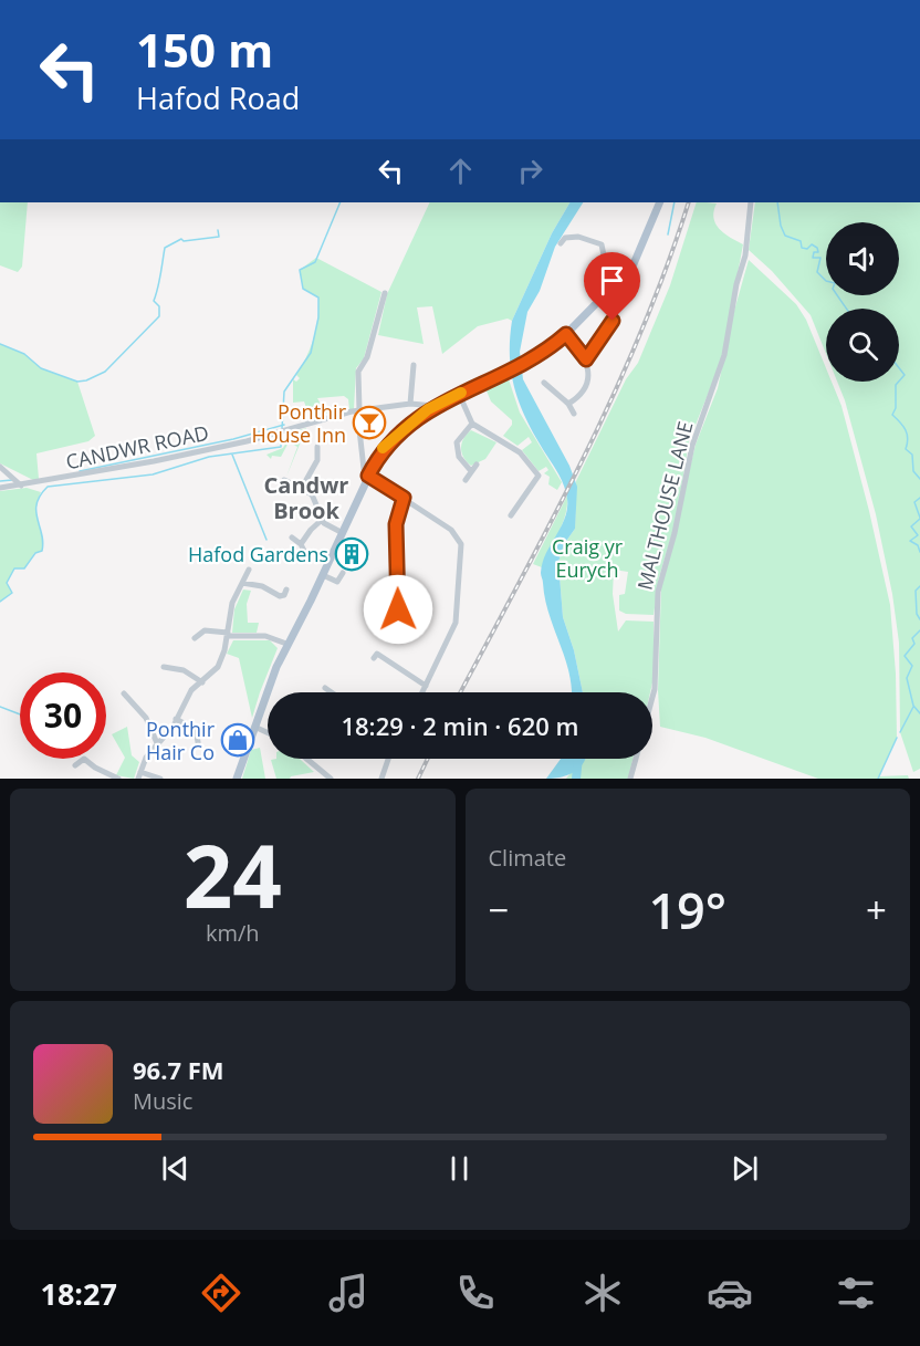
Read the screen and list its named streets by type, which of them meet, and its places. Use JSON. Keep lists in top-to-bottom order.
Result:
{
  "streets": {
    "street": ["CANDWR ROAD", "MALTHOUSE LANE"]
  },
  "districts": ["Candwr Brook"],
  "parks": ["Craig yr Eurych"],
  "places": {
    "bar": ["Ponthir House Inn"],
    "building": ["Hafod Gardens"],
    "shop": ["Ponthir Hair Co"]
  },
  "page": {
    "turn": ["150 m", "Hafod Road"],
    "limit": "30",
    "trip": "18:29 · 2 min · 620 m",
    "tile": [
      ["24", "km/h"],
      "Climate"
    ],
    "heat": ["−", "19°", "+"],
    "song": ["96.7 FM", "Music"],
    "tabs": "18:27"
  }
}
